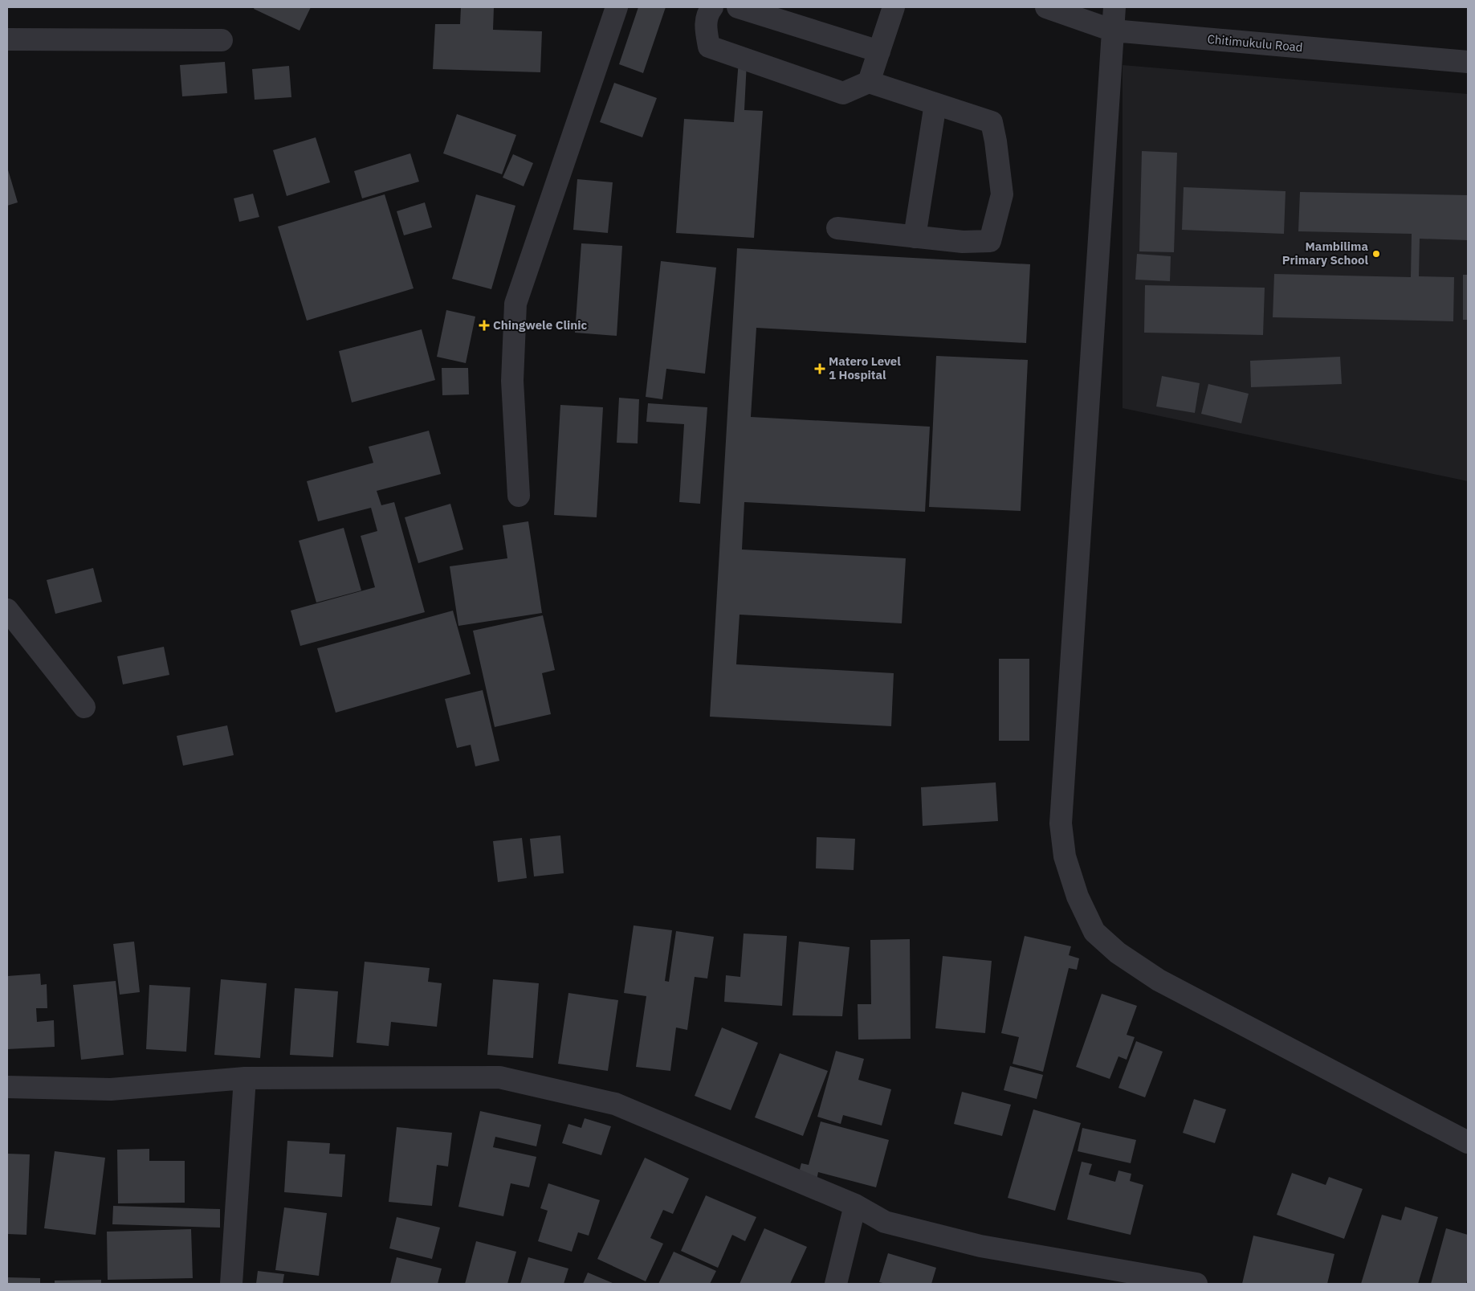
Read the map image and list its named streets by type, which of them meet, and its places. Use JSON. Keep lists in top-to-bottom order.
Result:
{
  "streets": {
    "street": ["Chitimukulu Road"]
  },
  "places": {
    "other": ["Mambilima Primary School"],
    "health": ["Chingwele Clinic", "Matero Level 1 Hospital"]
  }
}
